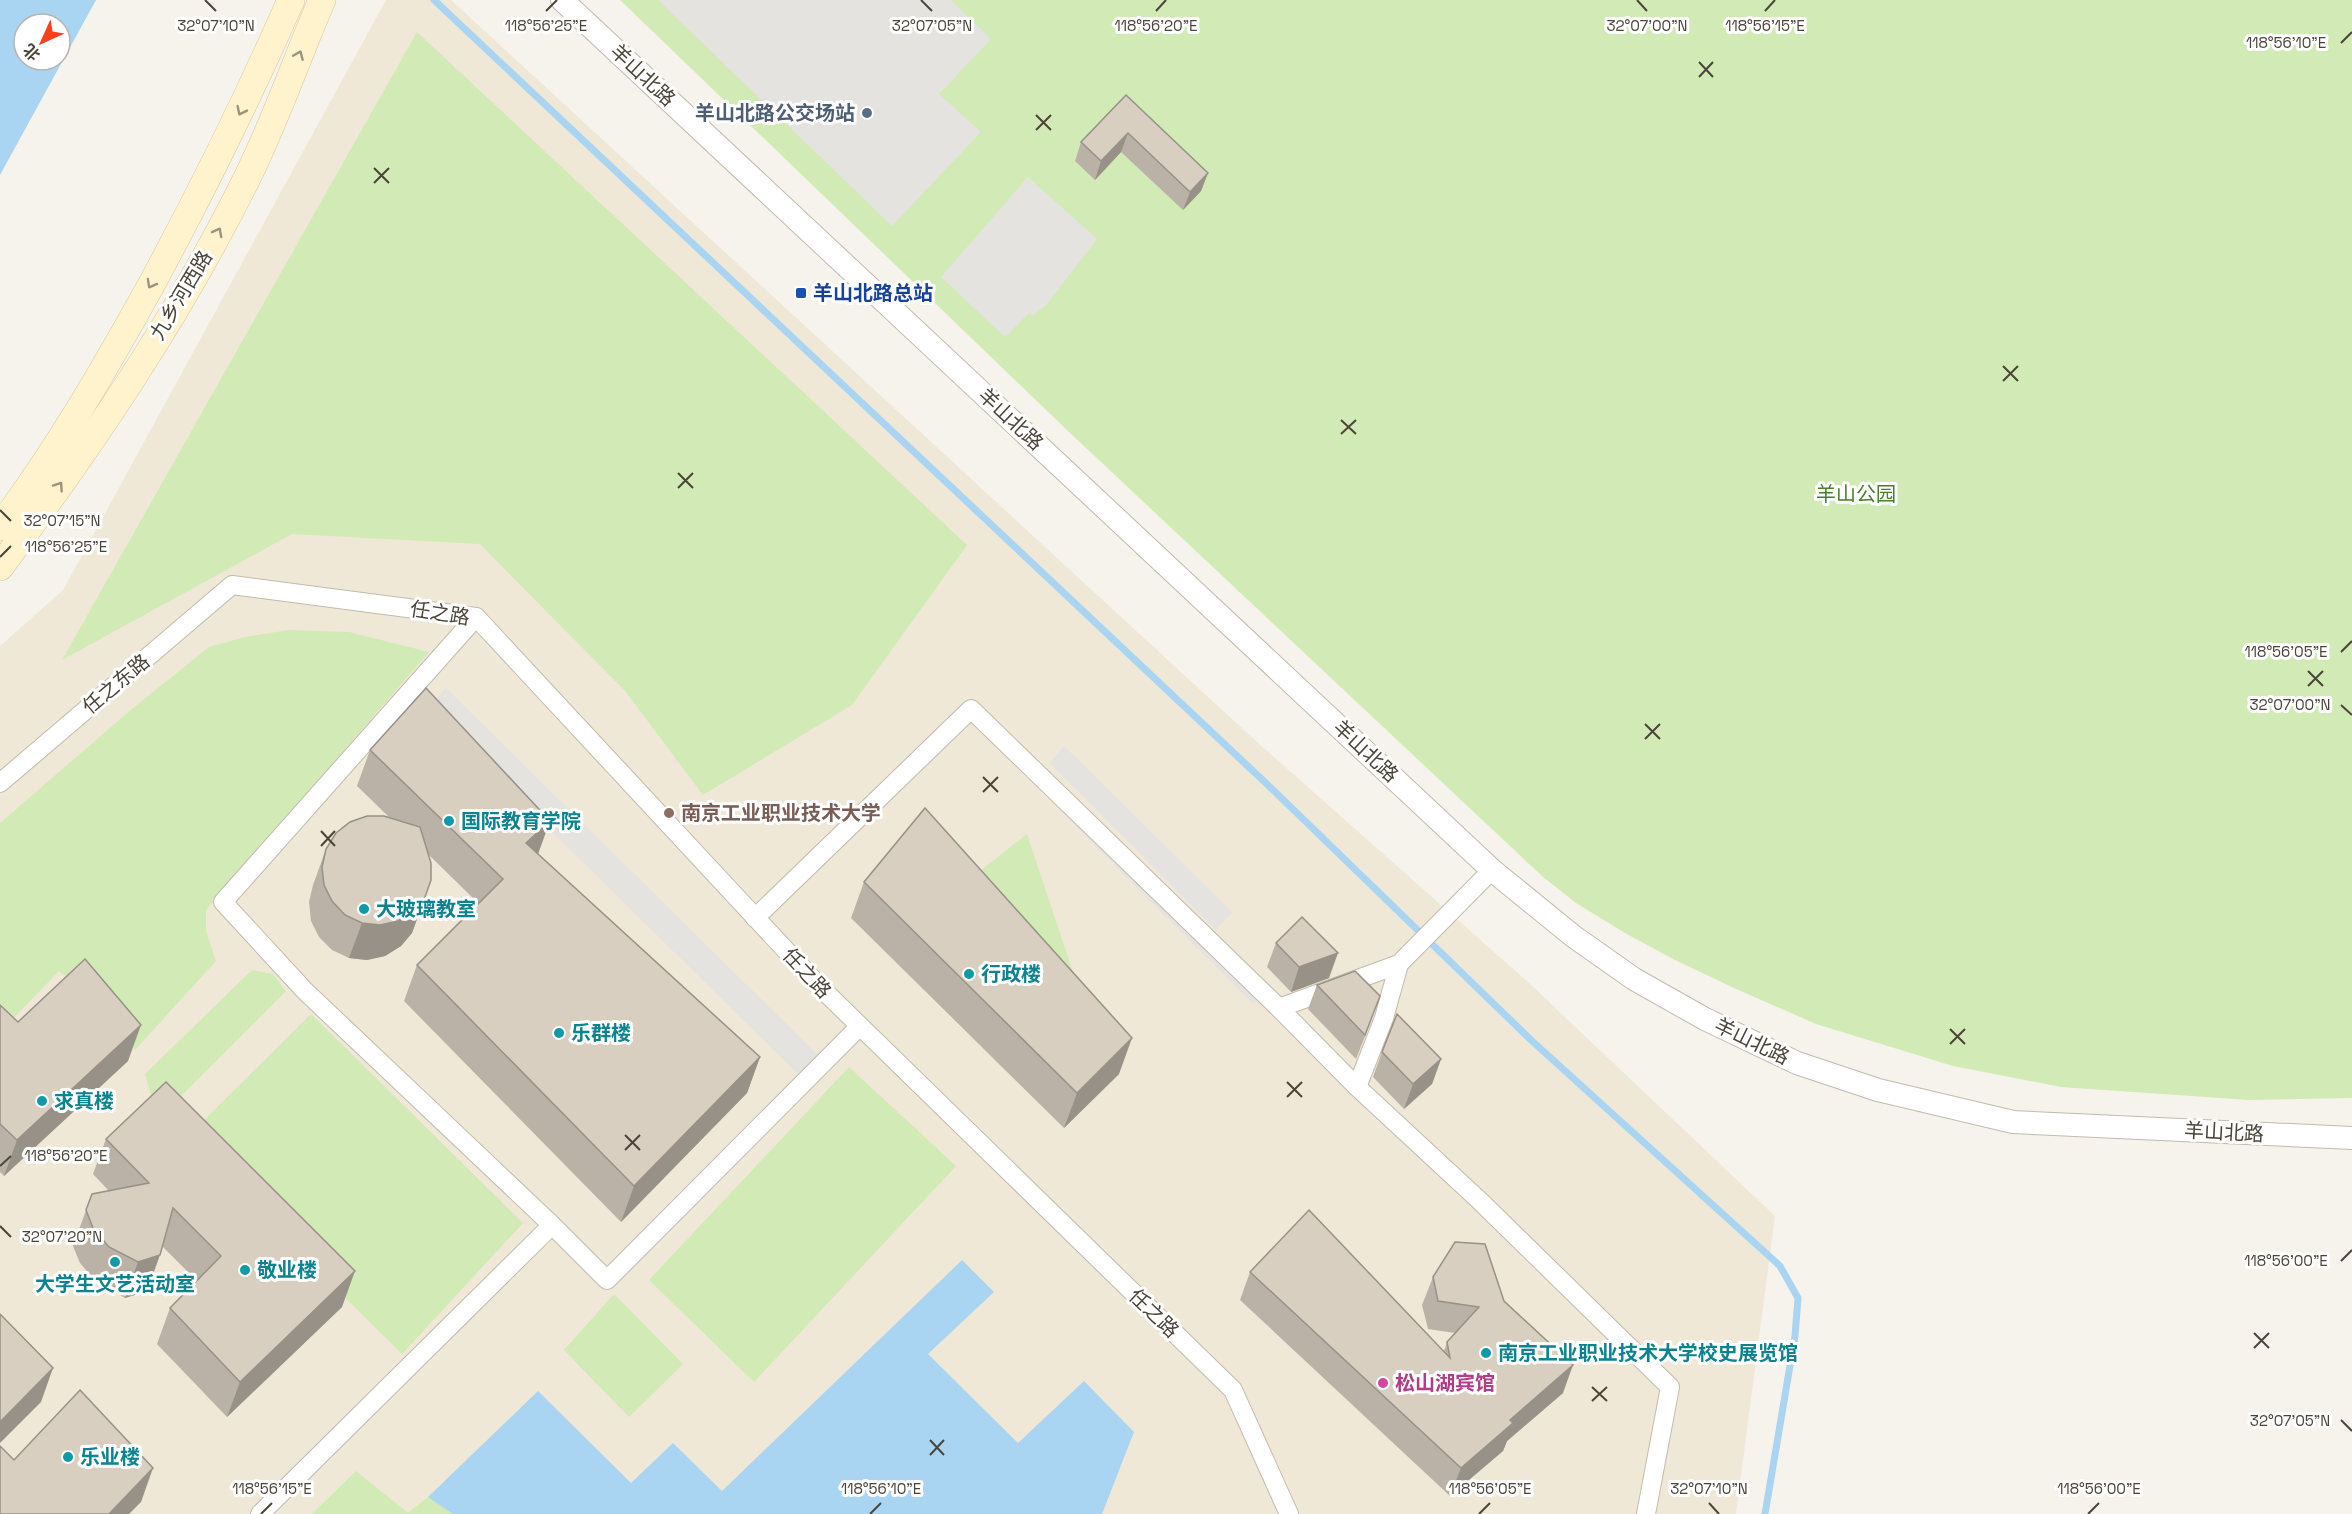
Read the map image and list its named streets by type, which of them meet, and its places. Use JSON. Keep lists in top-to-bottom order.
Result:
{
  "streets": {
    "main road": ["九乡河西路"],
    "street": ["羊山北路", "任之路", "任之东路"]
  },
  "crossings": [
    ["任之路", "任之东路"]
  ],
  "parks": ["羊山公园"],
  "places": {
    "other": [
      "羊山北路公交场站",
      "南京工业职业技术大学",
      "国际教育学院",
      "大玻璃教室",
      "行政楼",
      "乐群楼",
      "求真楼",
      "大学生文艺活动室",
      "敬业楼",
      "南京工业职业技术大学校史展览馆",
      "松山湖宾馆",
      "乐业楼"
    ],
    "transit": ["羊山北路总站"]
  },
  "north": "bottom left",
  "coordinates": [
    "32°07'10\"N",
    "118°56'25\"E",
    "32°07'05\"N",
    "118°56'20\"E",
    "32°07'00\"N",
    "118°56'15\"E",
    "118°56'10\"E",
    "32°07'15\"N",
    "118°56'05\"E",
    "32°07'20\"N",
    "118°56'00\"E"
  ]
}
